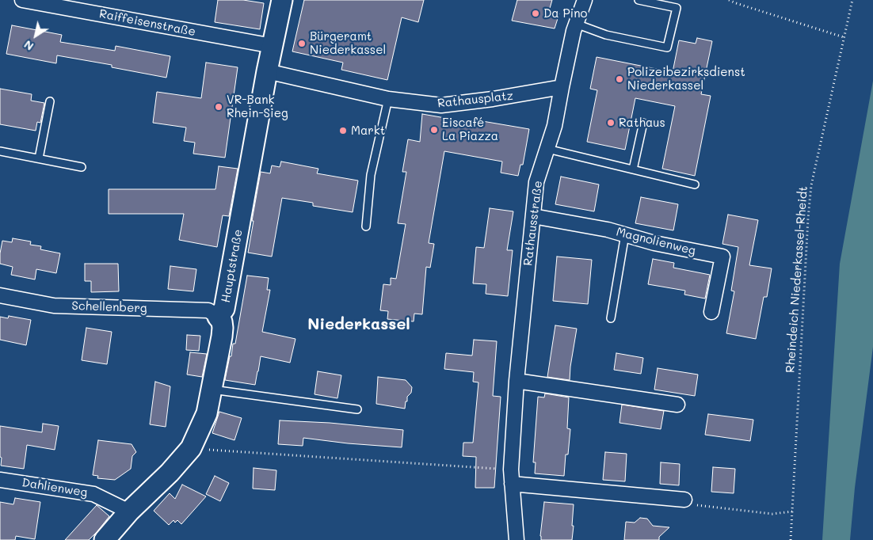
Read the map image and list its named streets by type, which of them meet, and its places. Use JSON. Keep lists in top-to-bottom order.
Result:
{
  "streets": {
    "street": [
      "Raiffeisenstraße",
      "Rathausplatz",
      "Rathausstraße",
      "Magnolienweg",
      "Hauptstraße",
      "Schellenberg",
      "Dahlienweg"
    ],
    "path": ["Rheindeich Niederkassel-Rheidt"]
  },
  "crossings": [
    ["Raiffeisenstraße", "Hauptstraße"],
    ["Rathausplatz", "Rathausstraße"],
    ["Rathausplatz", "Hauptstraße"],
    ["Rathausstraße", "Magnolienweg"],
    ["Hauptstraße", "Schellenberg"],
    ["Hauptstraße", "Dahlienweg"]
  ],
  "districts": ["Niederkassel"],
  "places": [
    "Da Pino",
    "Bürgeramt Niederkassel",
    "Polizeibezirksdienst Niederkassel",
    "VR-Bank Rhein-Sieg",
    "Rathaus",
    "Eiscafé La Piazza",
    "Markt"
  ],
  "north": "bottom left"
}
